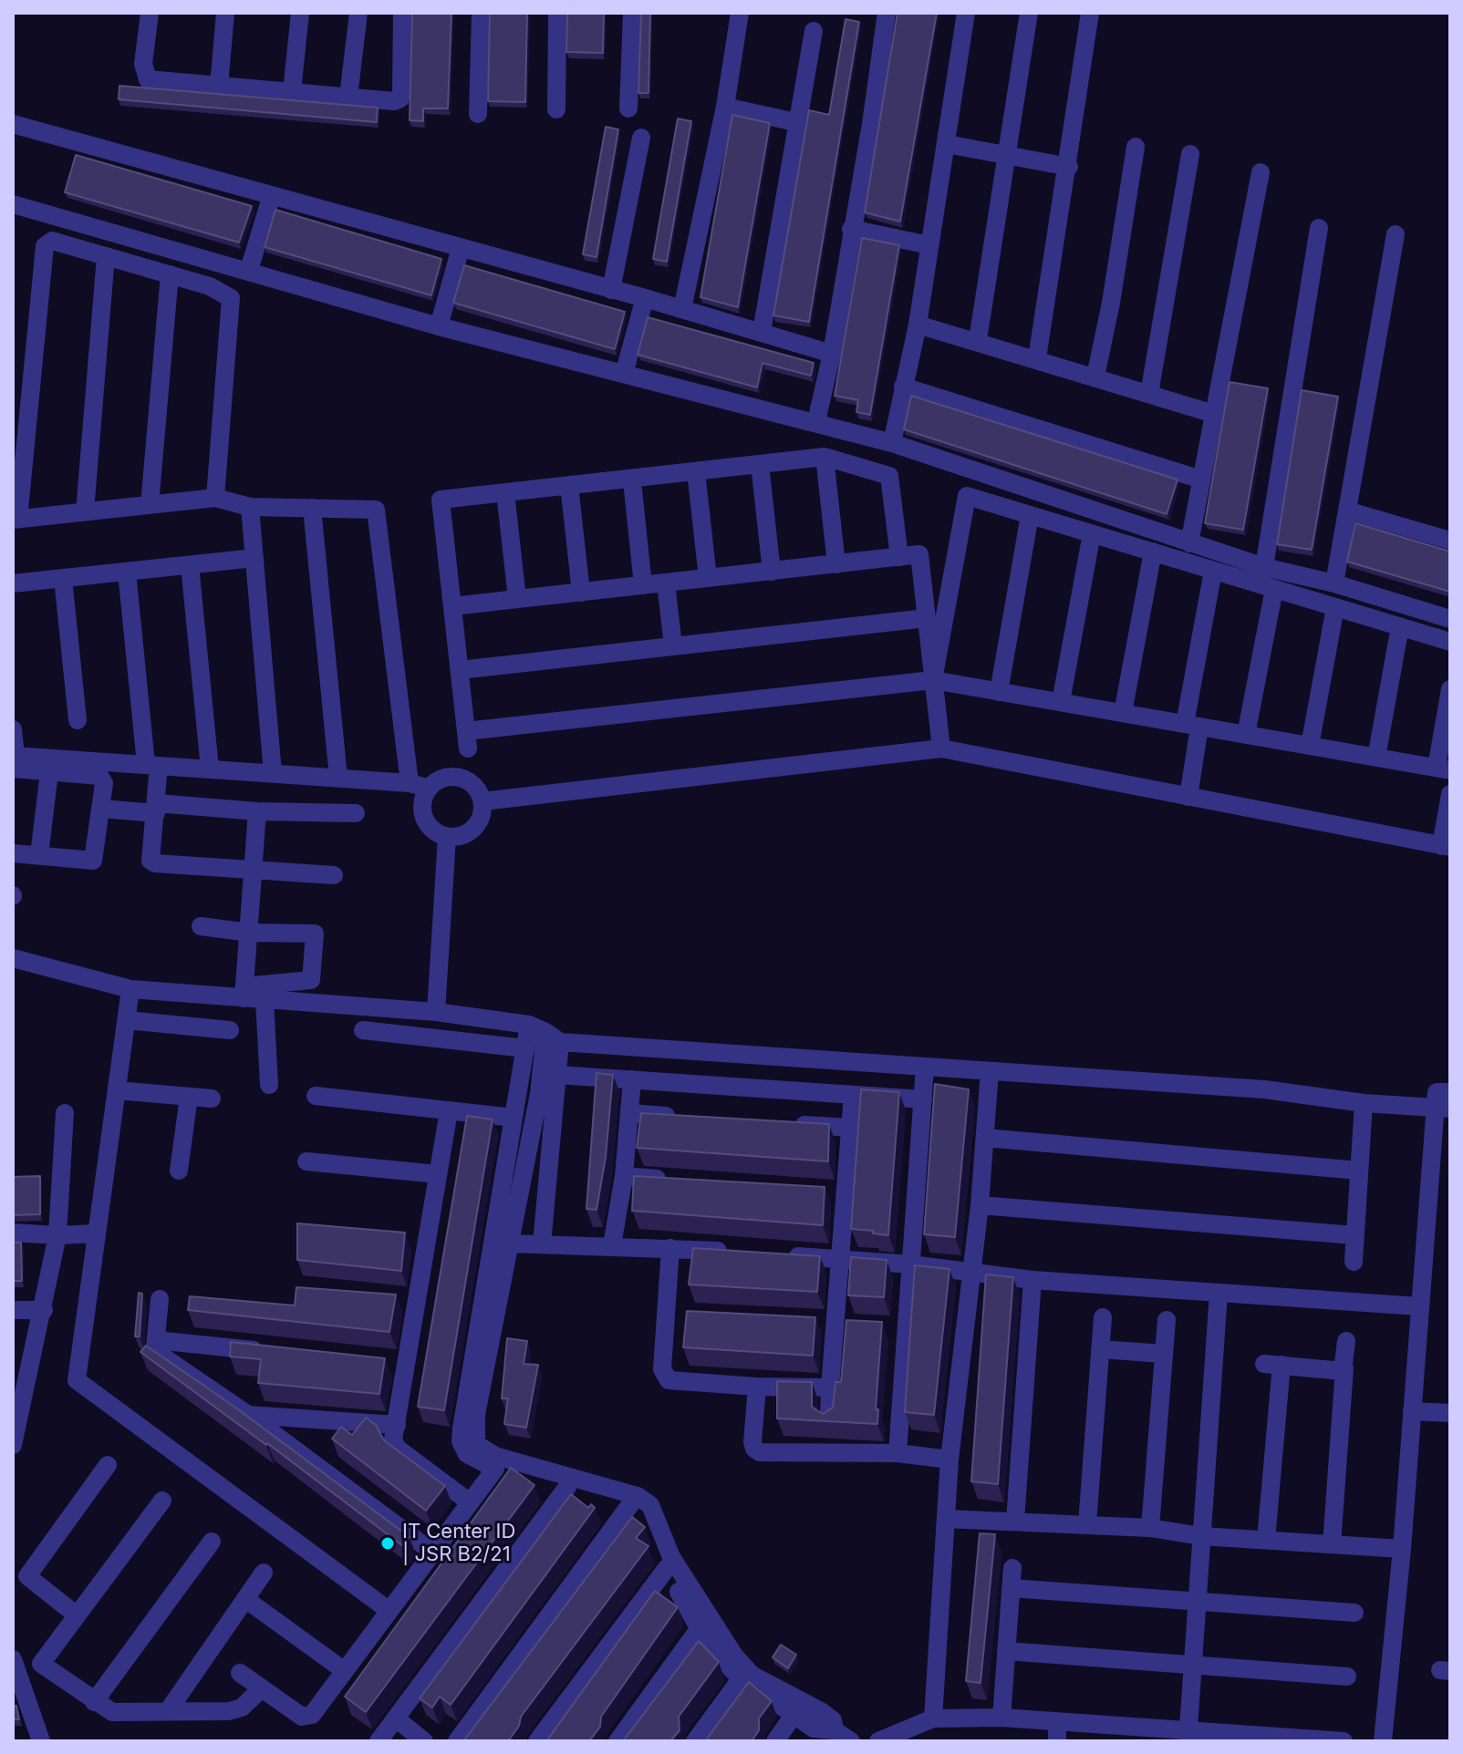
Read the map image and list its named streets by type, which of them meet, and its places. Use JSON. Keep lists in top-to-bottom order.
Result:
{
  "places": ["IT Center ID | JSR B2/21"]
}
